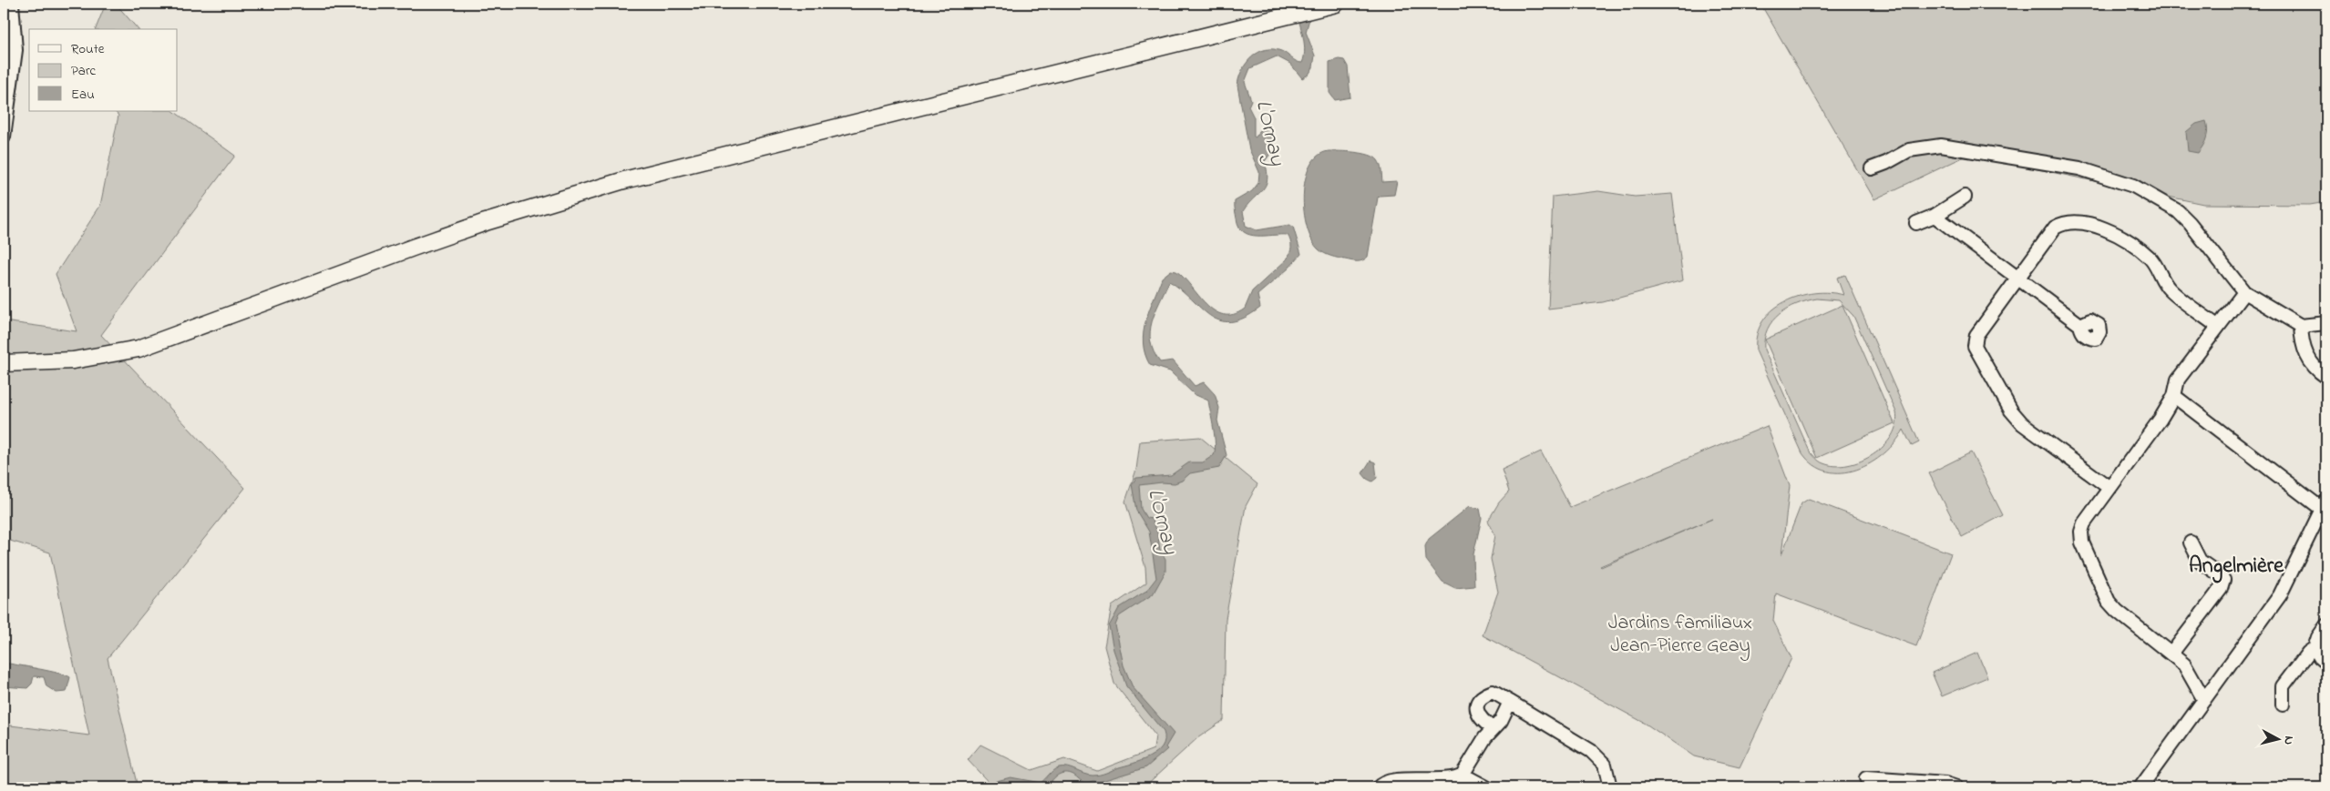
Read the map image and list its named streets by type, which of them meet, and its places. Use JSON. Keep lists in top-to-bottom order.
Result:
{
  "districts": ["Angelmière"],
  "water": ["L'Ornay"],
  "parks": ["Jardins familiaux Jean-Pierre Geay"],
  "legend": ["Route", "Parc", "Eau"],
  "north": "right"
}
